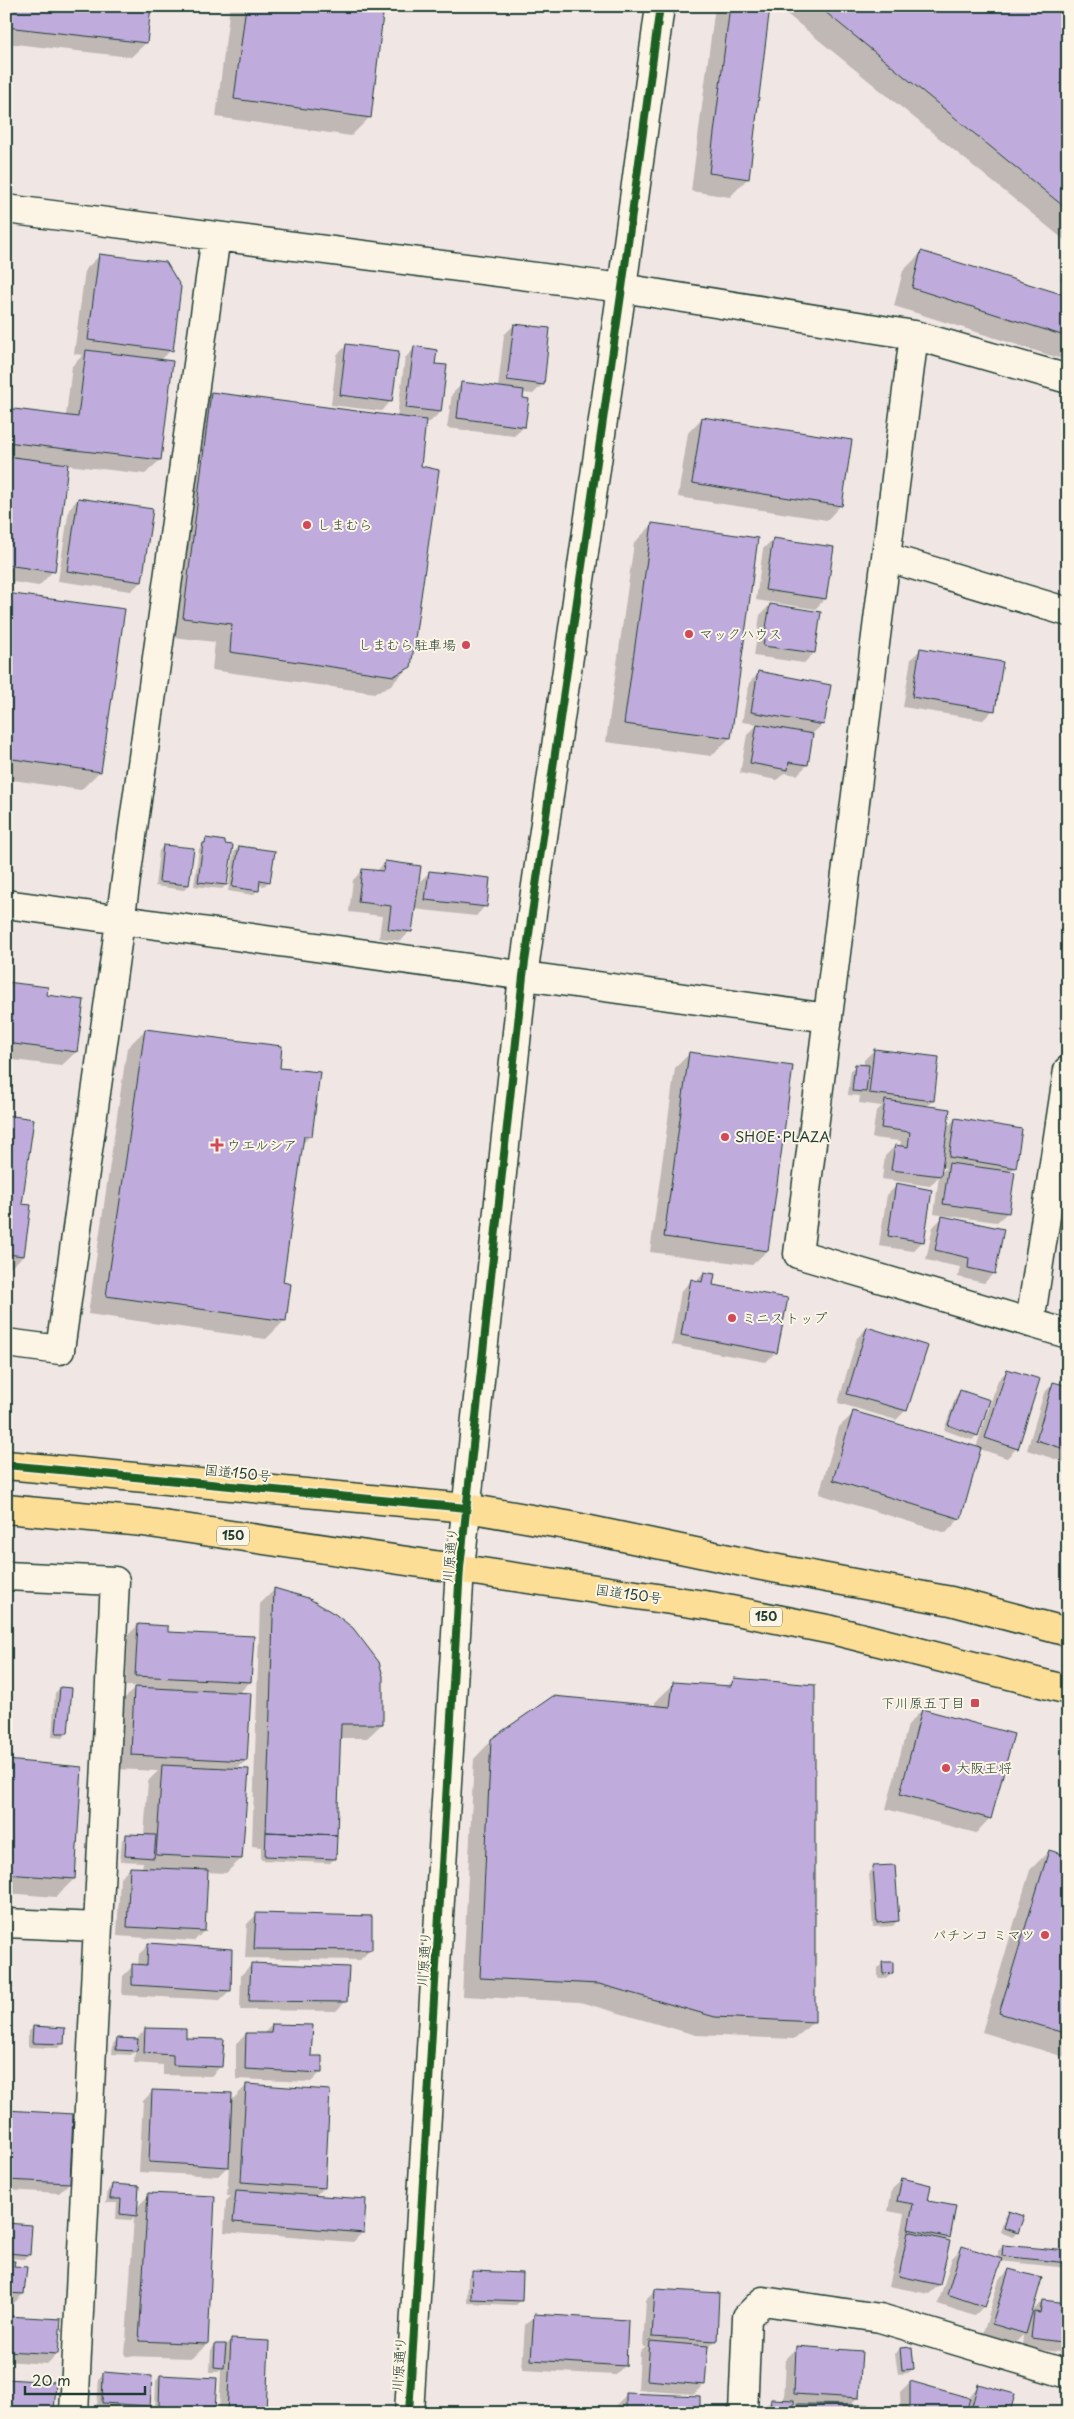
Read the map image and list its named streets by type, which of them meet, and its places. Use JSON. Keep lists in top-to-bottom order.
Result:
{
  "streets": {
    "highway": ["国道150号", "150"],
    "street": ["川原通り"]
  },
  "crossings": [
    ["国道150号", "川原通り"]
  ],
  "places": {
    "other": [
      "しまむら",
      "マックハウス",
      "しまむら駐車場",
      "SHOE･PLAZA",
      "ミニストップ",
      "大阪王将",
      "パチンコ ミマツ"
    ],
    "health": ["ウエルシア"],
    "transit": ["下川原五丁目"]
  },
  "scale_bar": "20 m"
}
